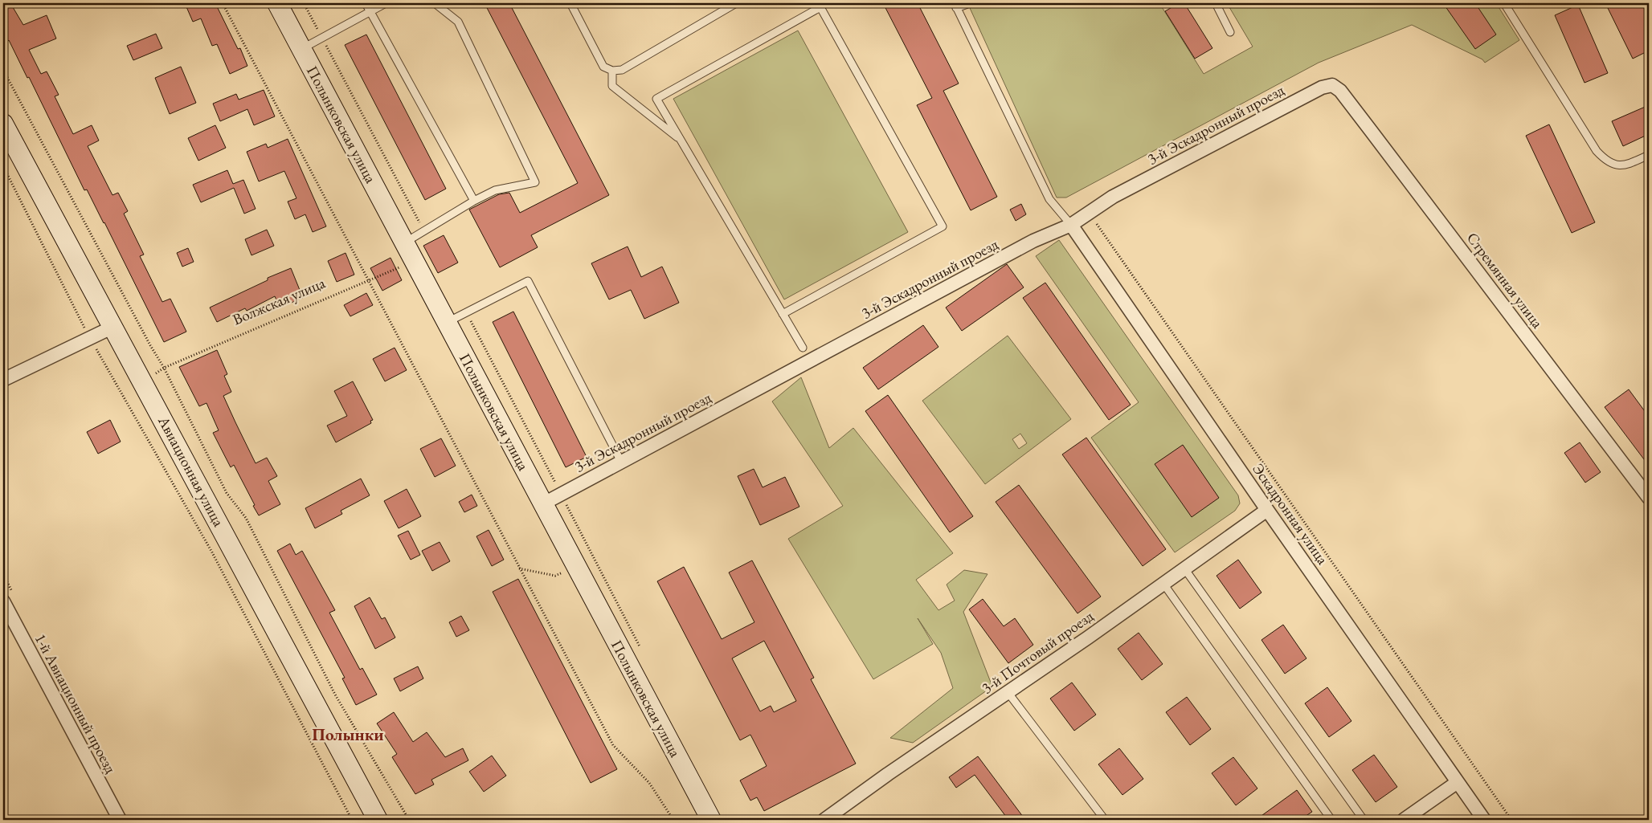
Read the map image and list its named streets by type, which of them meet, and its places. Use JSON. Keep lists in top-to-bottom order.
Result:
{
  "streets": {
    "street": [
      "Полынковская улица",
      "3-й Эскадронный проезд",
      "Стремянная улица",
      "Авиационная улица",
      "Эскадронная улица",
      "3-й Почтовый проезд",
      "1-й Авиационный проезд"
    ],
    "path": ["Волжская улица"]
  },
  "crossings": [
    ["Полынковская улица", "3-й Эскадронный проезд"],
    ["Полынковская улица", "Волжская улица"],
    ["3-й Эскадронный проезд", "Стремянная улица"],
    ["3-й Эскадронный проезд", "Эскадронная улица"],
    ["Эскадронная улица", "3-й Почтовый проезд"]
  ],
  "districts": ["Полынки"]
}
